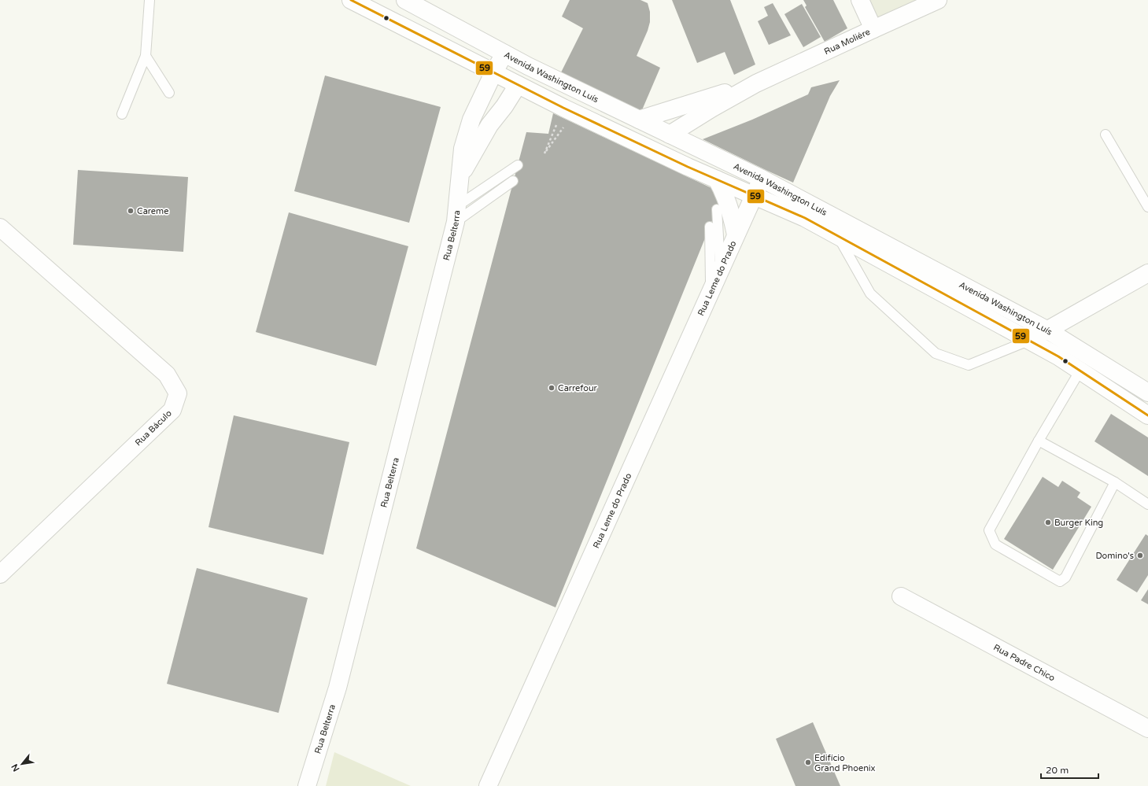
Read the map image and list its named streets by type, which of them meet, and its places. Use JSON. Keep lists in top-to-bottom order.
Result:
{
  "streets": {
    "street": [
      "Rua Moliére",
      "Avenida Washington Luís",
      "Rua Belterra",
      "Rua Leme do Prado",
      "Rua Báculo",
      "Rua Padre Chico"
    ]
  },
  "crossings": [
    ["Rua Moliére", "Avenida Washington Luís"],
    ["Avenida Washington Luís", "Rua Belterra"],
    ["Avenida Washington Luís", "Rua Leme do Prado"]
  ],
  "places": [
    "Careme",
    "Carrefour",
    "Burger King",
    "Domino's",
    "Edifício Grand Phoenix"
  ],
  "lines": ["transit line 59"],
  "scale_bar": "20 m",
  "north": "bottom left"
}
